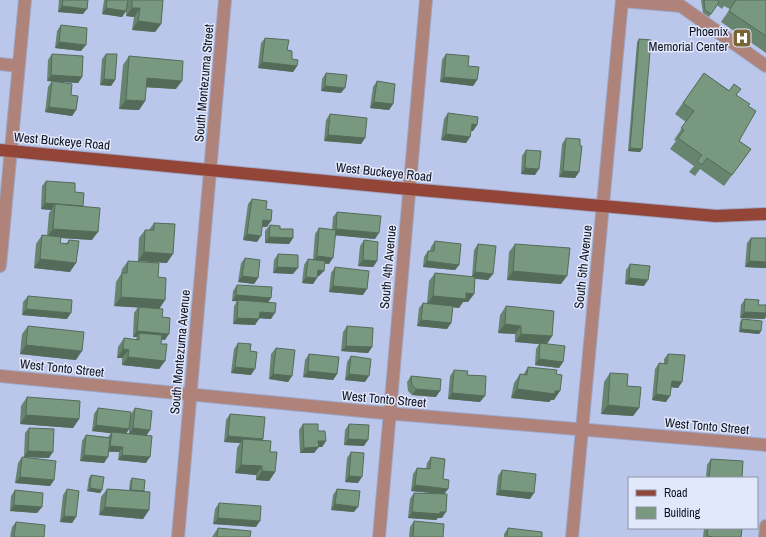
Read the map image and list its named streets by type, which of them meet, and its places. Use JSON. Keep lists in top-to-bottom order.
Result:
{
  "streets": {
    "main road": ["West Buckeye Road"],
    "street": [
      "South Montezuma Street",
      "South 4th Avenue",
      "South 5th Avenue",
      "South Montezuma Avenue",
      "West Tonto Street"
    ]
  },
  "crossings": [
    ["South Montezuma Street", "West Buckeye Road"],
    ["South Montezuma Street", "South Montezuma Avenue"],
    ["West Buckeye Road", "South 4th Avenue"],
    ["West Buckeye Road", "South 5th Avenue"],
    ["West Buckeye Road", "South Montezuma Avenue"],
    ["South 4th Avenue", "West Tonto Street"],
    ["South 5th Avenue", "West Tonto Street"],
    ["South Montezuma Avenue", "West Tonto Street"]
  ],
  "places": {
    "hospital": ["Phoenix Memorial Center"]
  },
  "legend": ["Road", "Building"]
}
